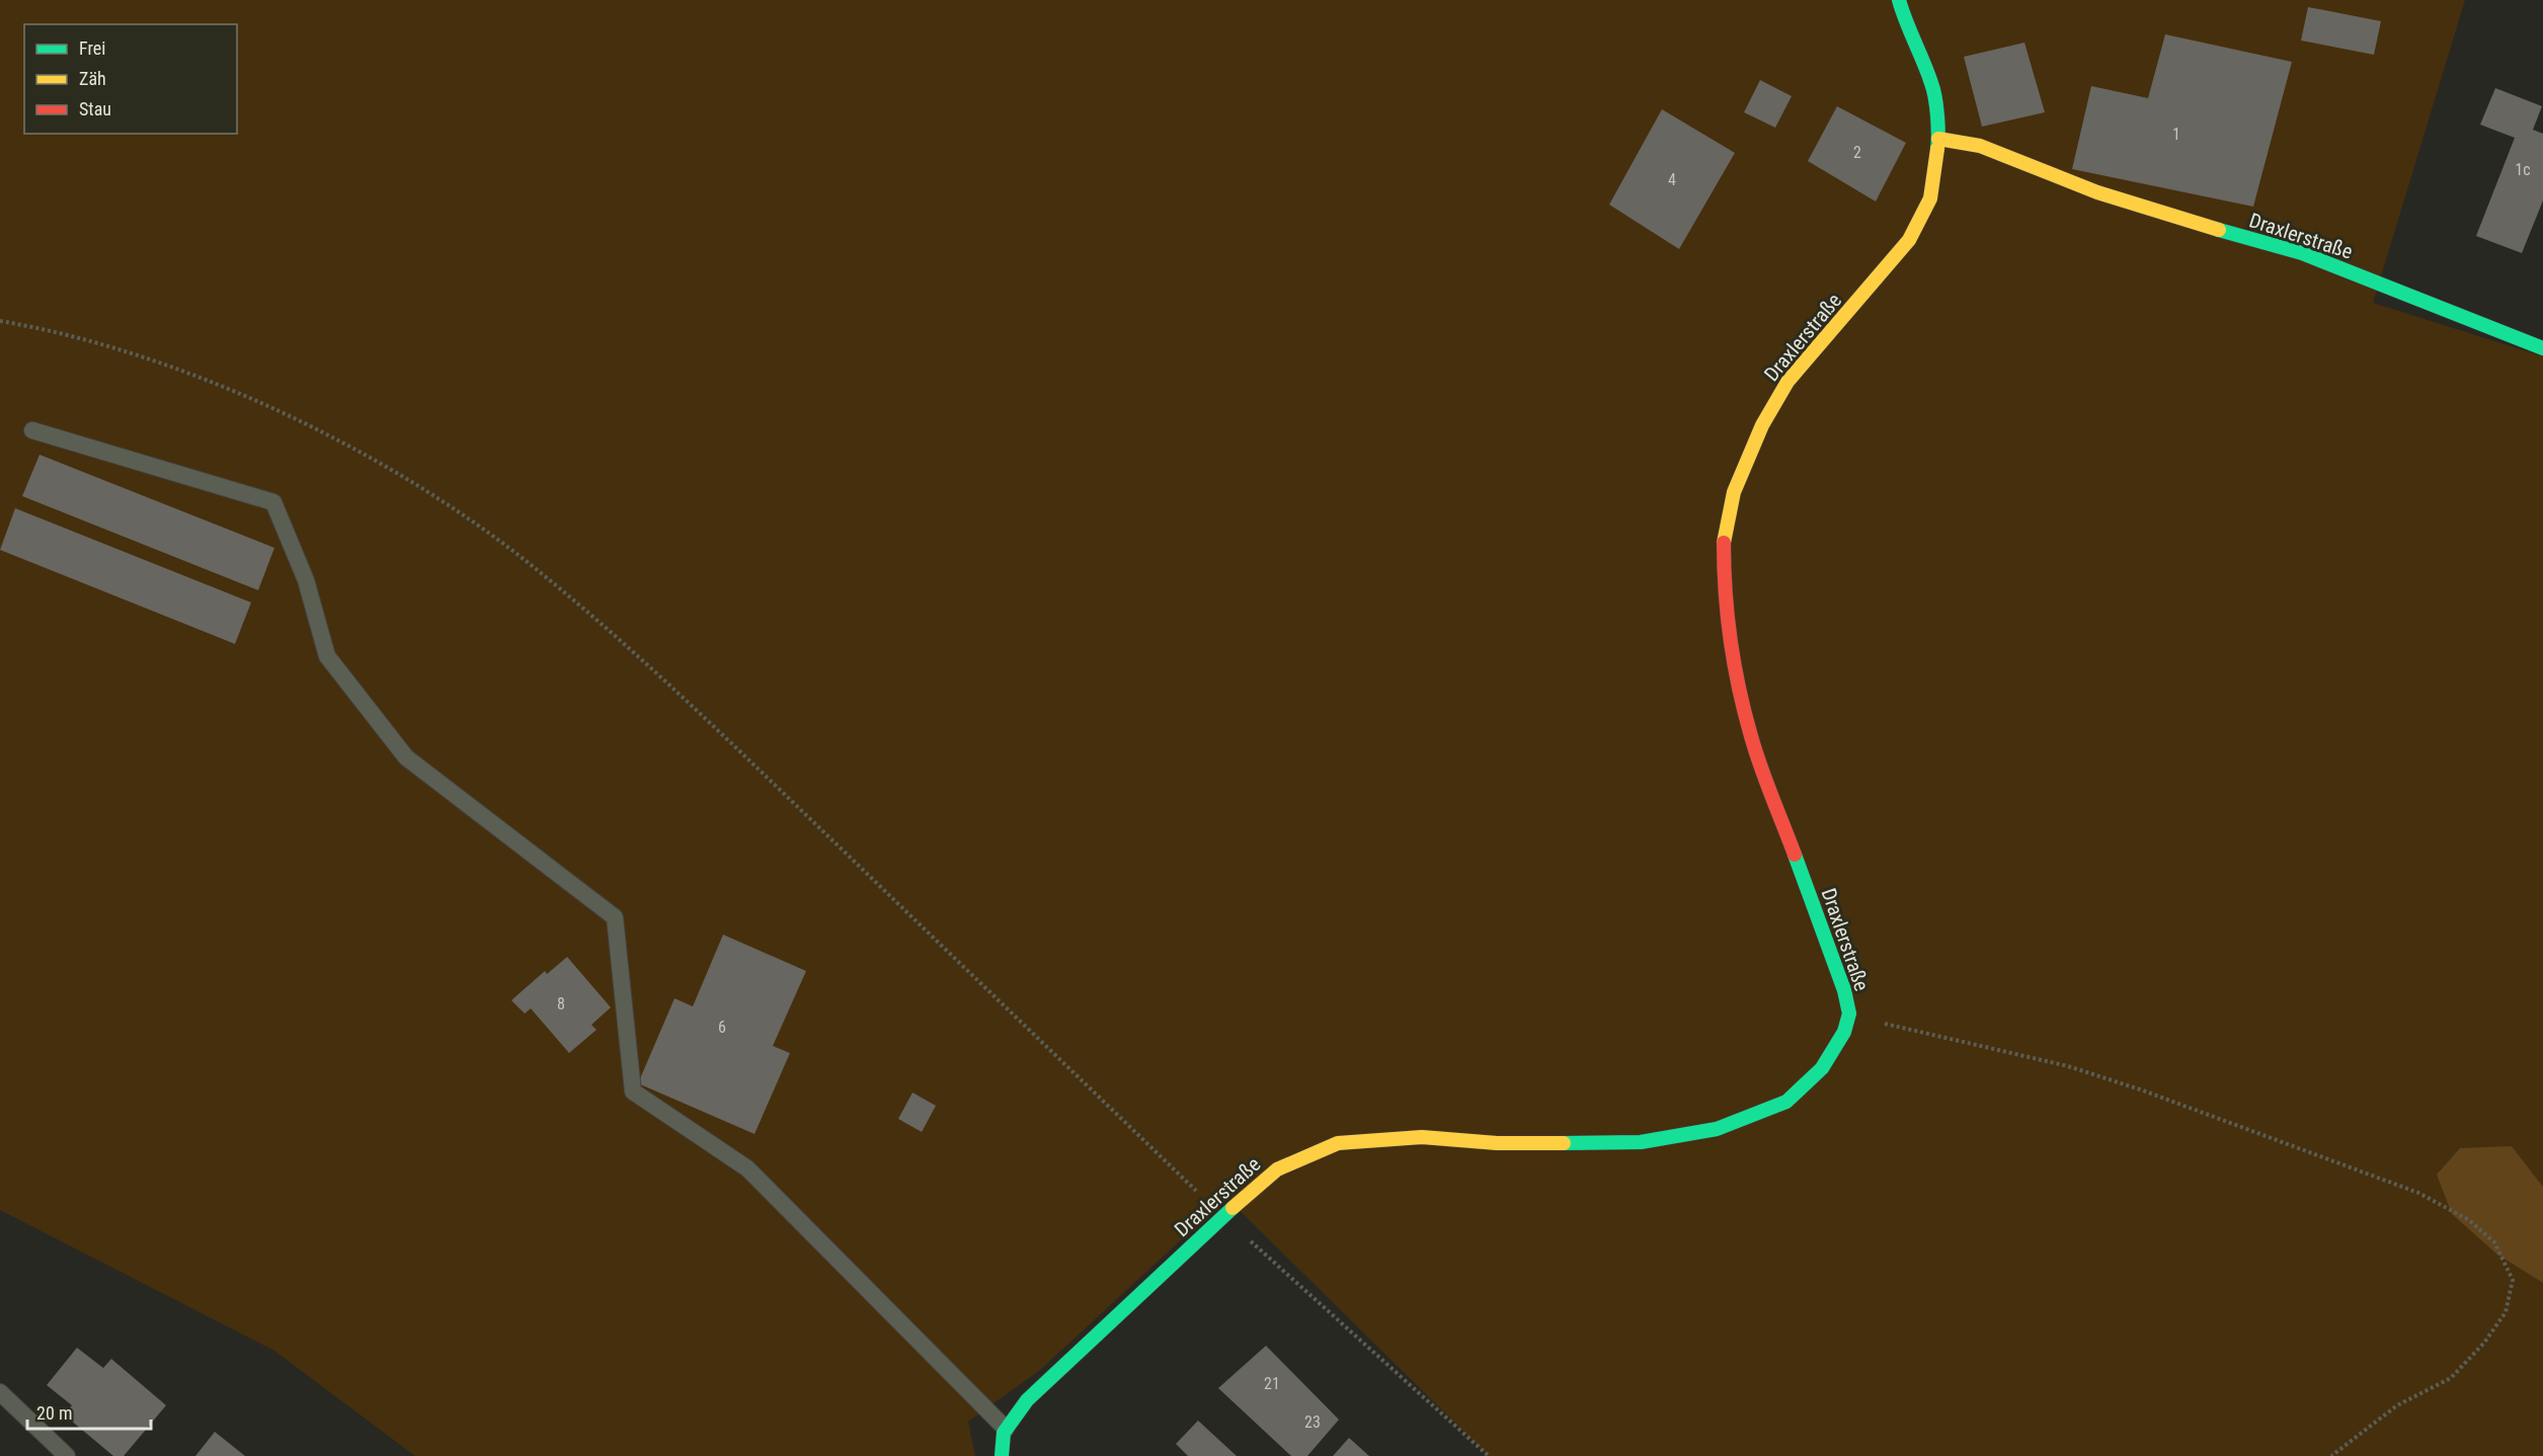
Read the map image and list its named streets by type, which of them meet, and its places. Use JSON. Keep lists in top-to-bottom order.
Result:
{
  "streets": {
    "street": ["Draxlerstraße"]
  },
  "house_numbers": [
    "1",
    "2",
    "1c",
    "4",
    "8",
    "6",
    "21",
    "23"
  ],
  "legend": ["Frei", "Zäh", "Stau"],
  "scale_bar": "20 m"
}
